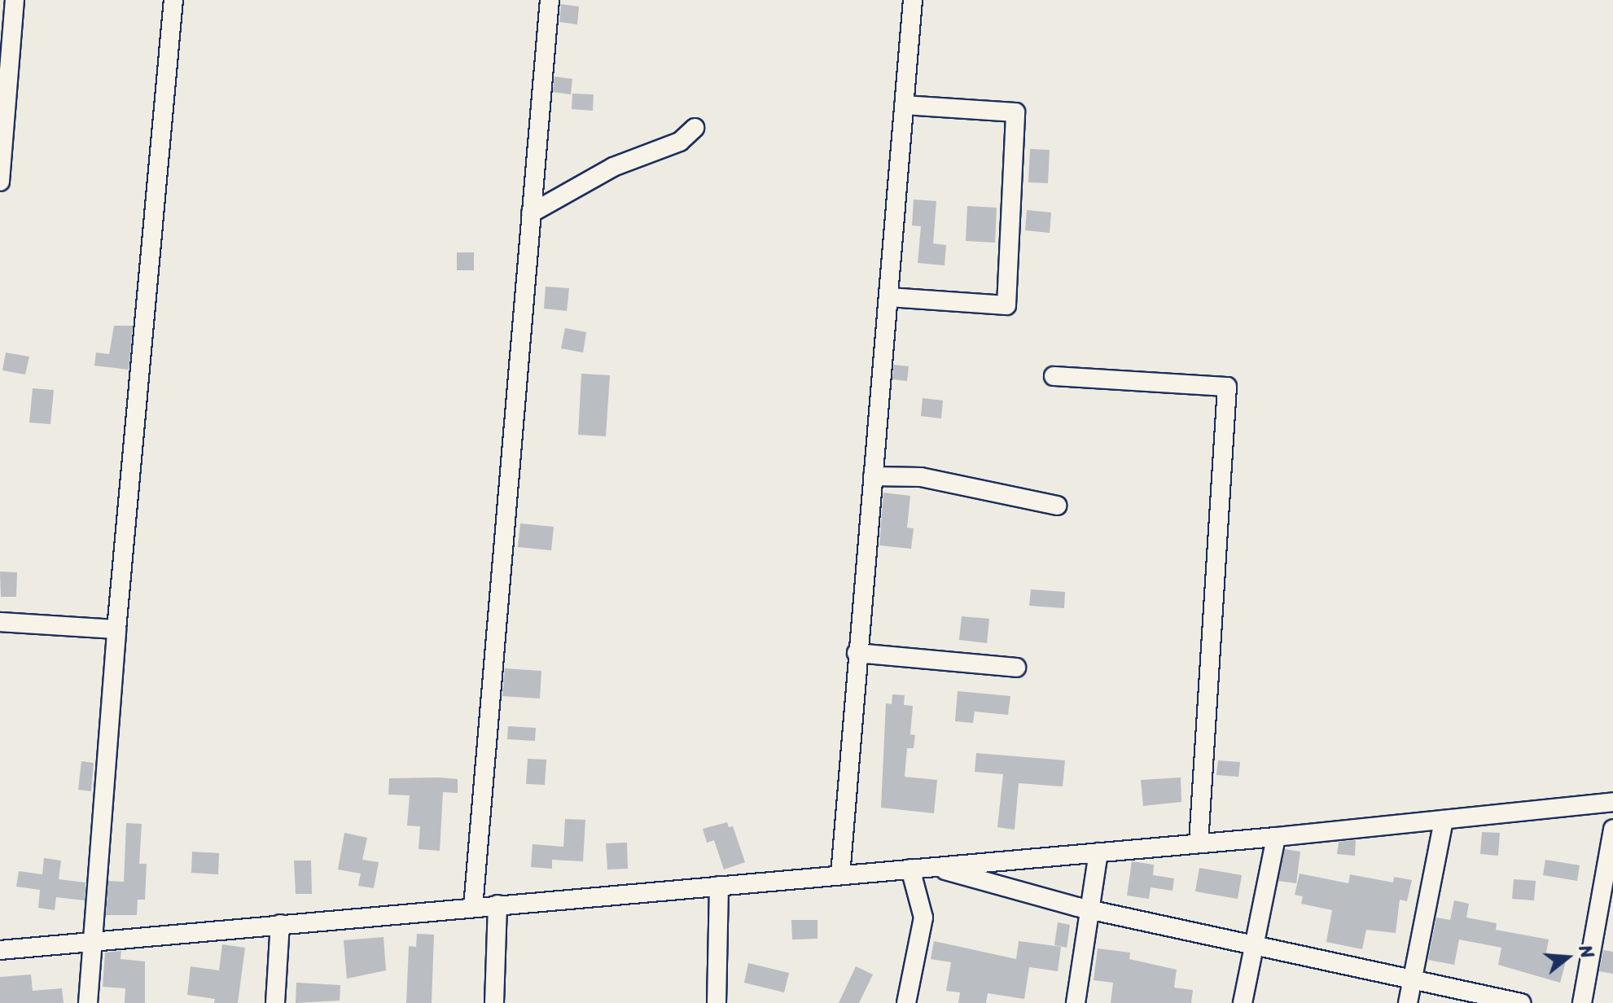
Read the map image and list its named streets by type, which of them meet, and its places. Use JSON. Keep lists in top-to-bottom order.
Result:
{
  "north": "right"
}
